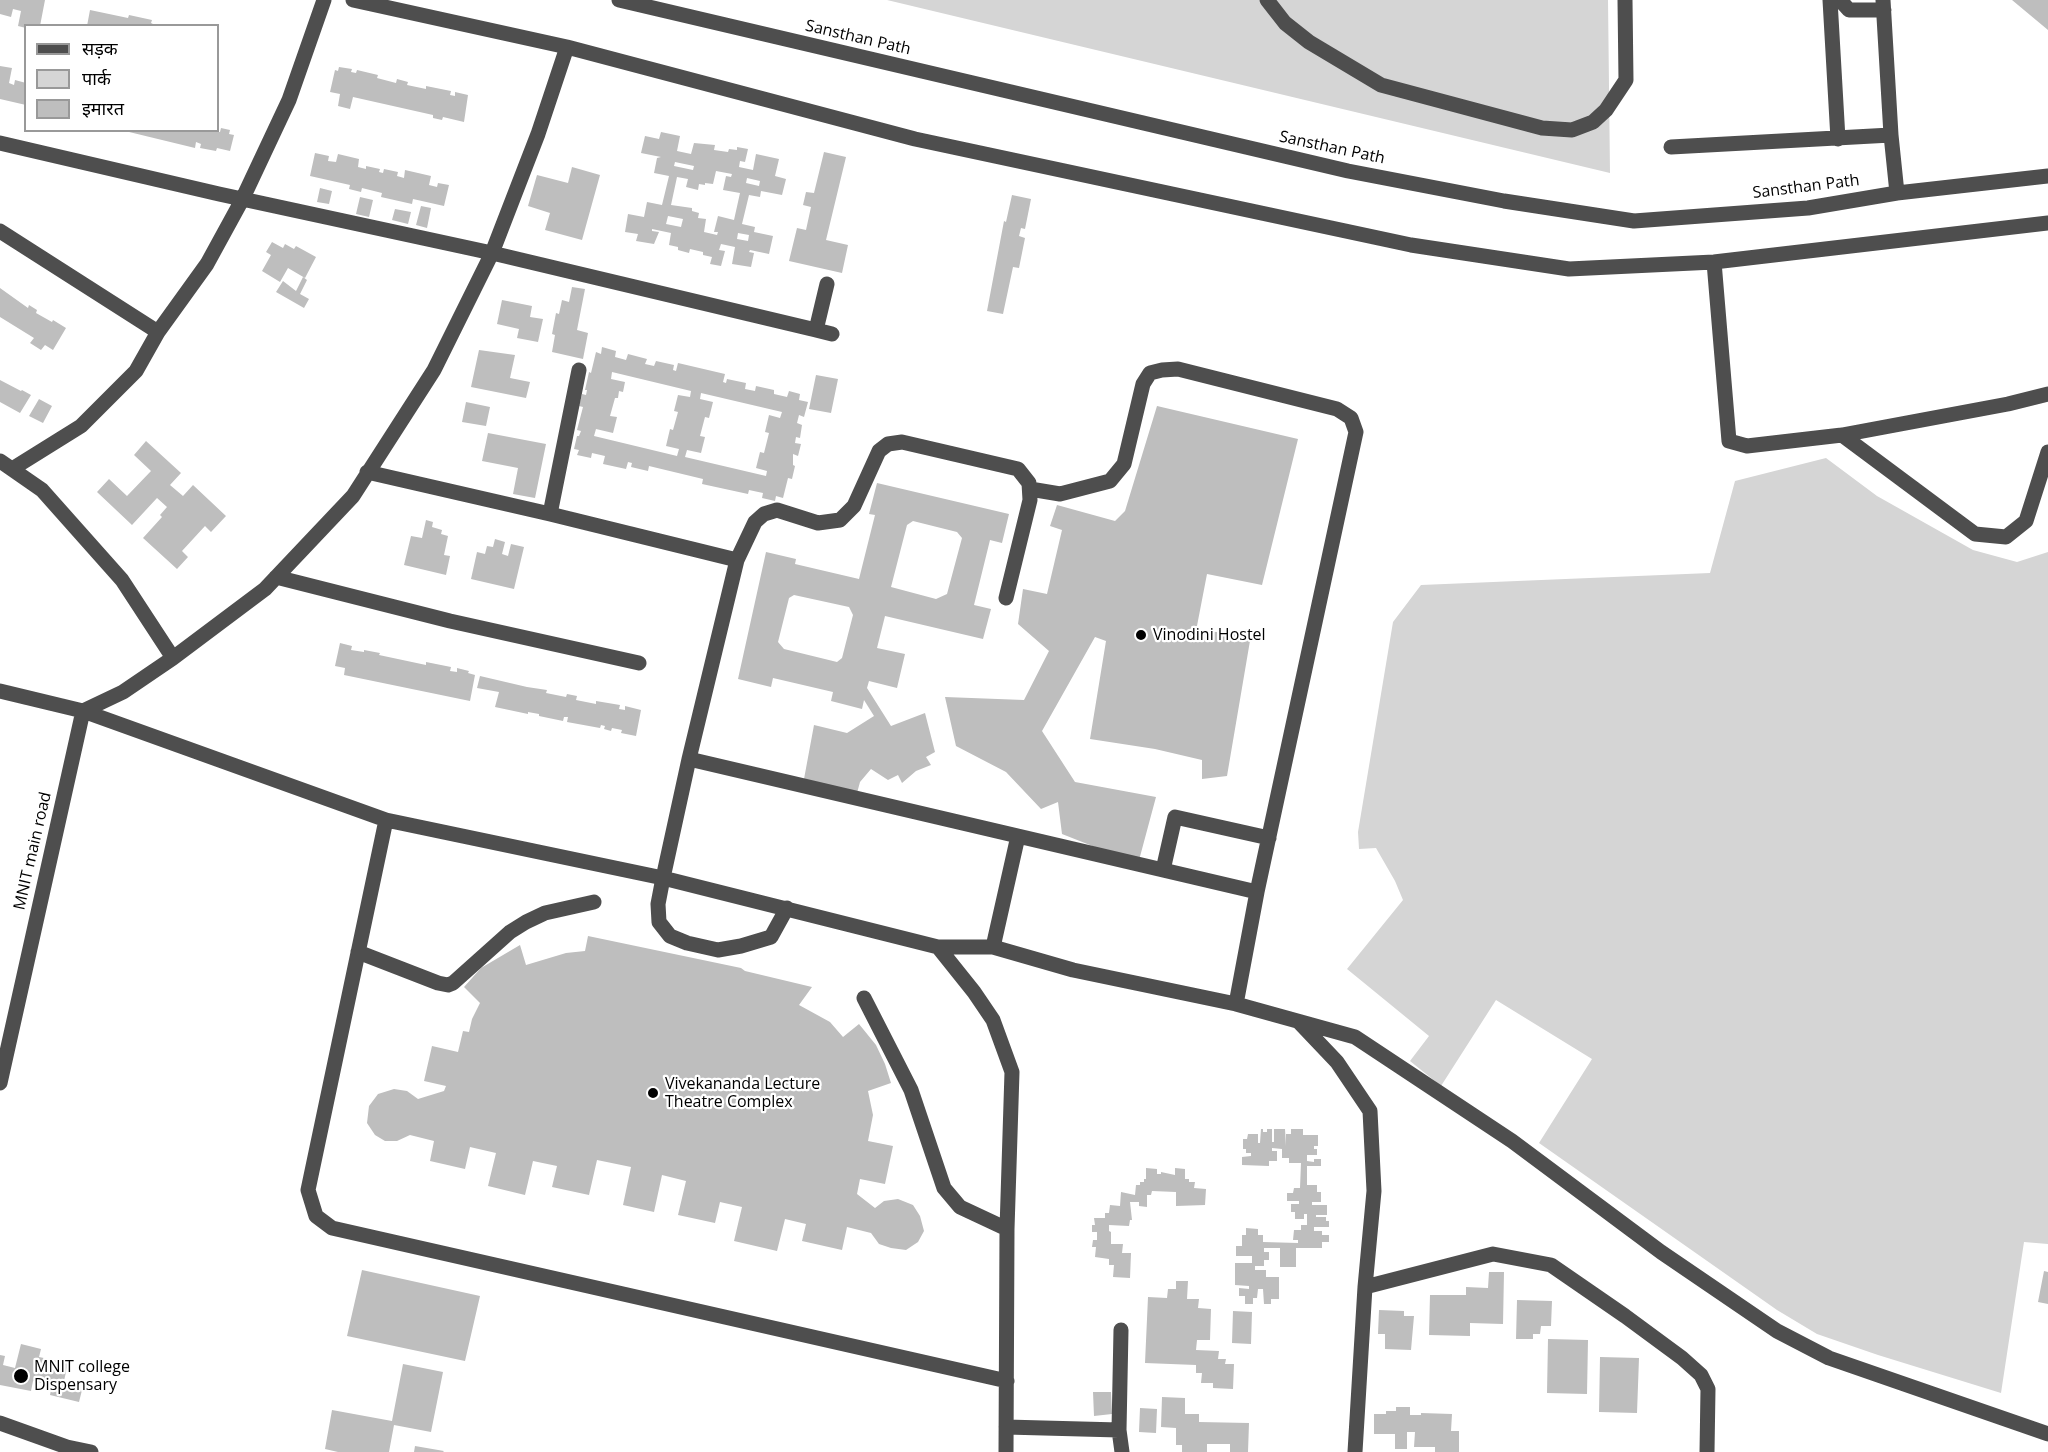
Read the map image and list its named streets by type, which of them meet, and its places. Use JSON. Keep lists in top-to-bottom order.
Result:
{
  "streets": {
    "street": ["Sansthan Path", "MNIT main road"]
  },
  "places": ["Vinodini Hostel", "Vivekananda Lecture Theatre Complex", "MNIT college Dispensary"],
  "legend": ["सड़क", "पार्क", "इमारत"]
}
